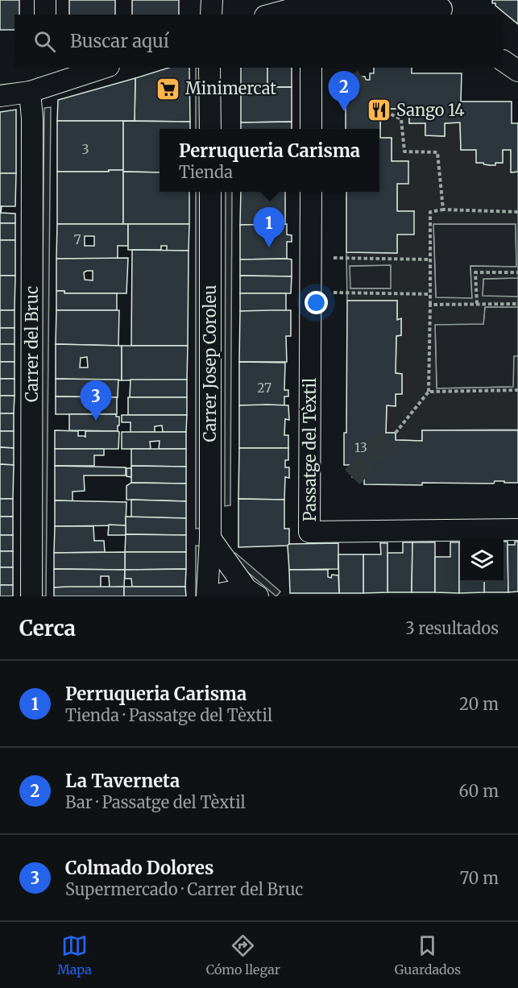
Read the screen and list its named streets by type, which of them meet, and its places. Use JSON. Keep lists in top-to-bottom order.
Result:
{
  "streets": {
    "street": ["Carrer del Bruc", "Carrer Josep Coroleu", "Passatge del Tèxtil"]
  },
  "places": {
    "supermarket": ["Minimercat"],
    "restaurant": ["Sango 14"]
  },
  "house_numbers": [
    "3",
    "7",
    "27",
    "13"
  ],
  "page": {
    "search": "Buscar aquí",
    "pins": ["2", "1", "3"],
    "popup": ["Perruqueria Carisma", "Tienda"],
    "heading": ["Cerca", "3 resultados"],
    "list": [
      {
        "mark": "1",
        "name": "Perruqueria Carisma",
        "note": "Tienda · Passatge del Tèxtil",
        "value": "20 m"
      },
      {
        "mark": "2",
        "name": "La Taverneta",
        "note": "Bar · Passatge del Tèxtil",
        "value": "60 m"
      },
      {
        "mark": "3",
        "name": "Colmado Dolores",
        "note": "Supermercado · Carrer del Bruc",
        "value": "70 m"
      }
    ],
    "nav": ["Mapa", "Cómo llegar", "Guardados"]
  }
}
